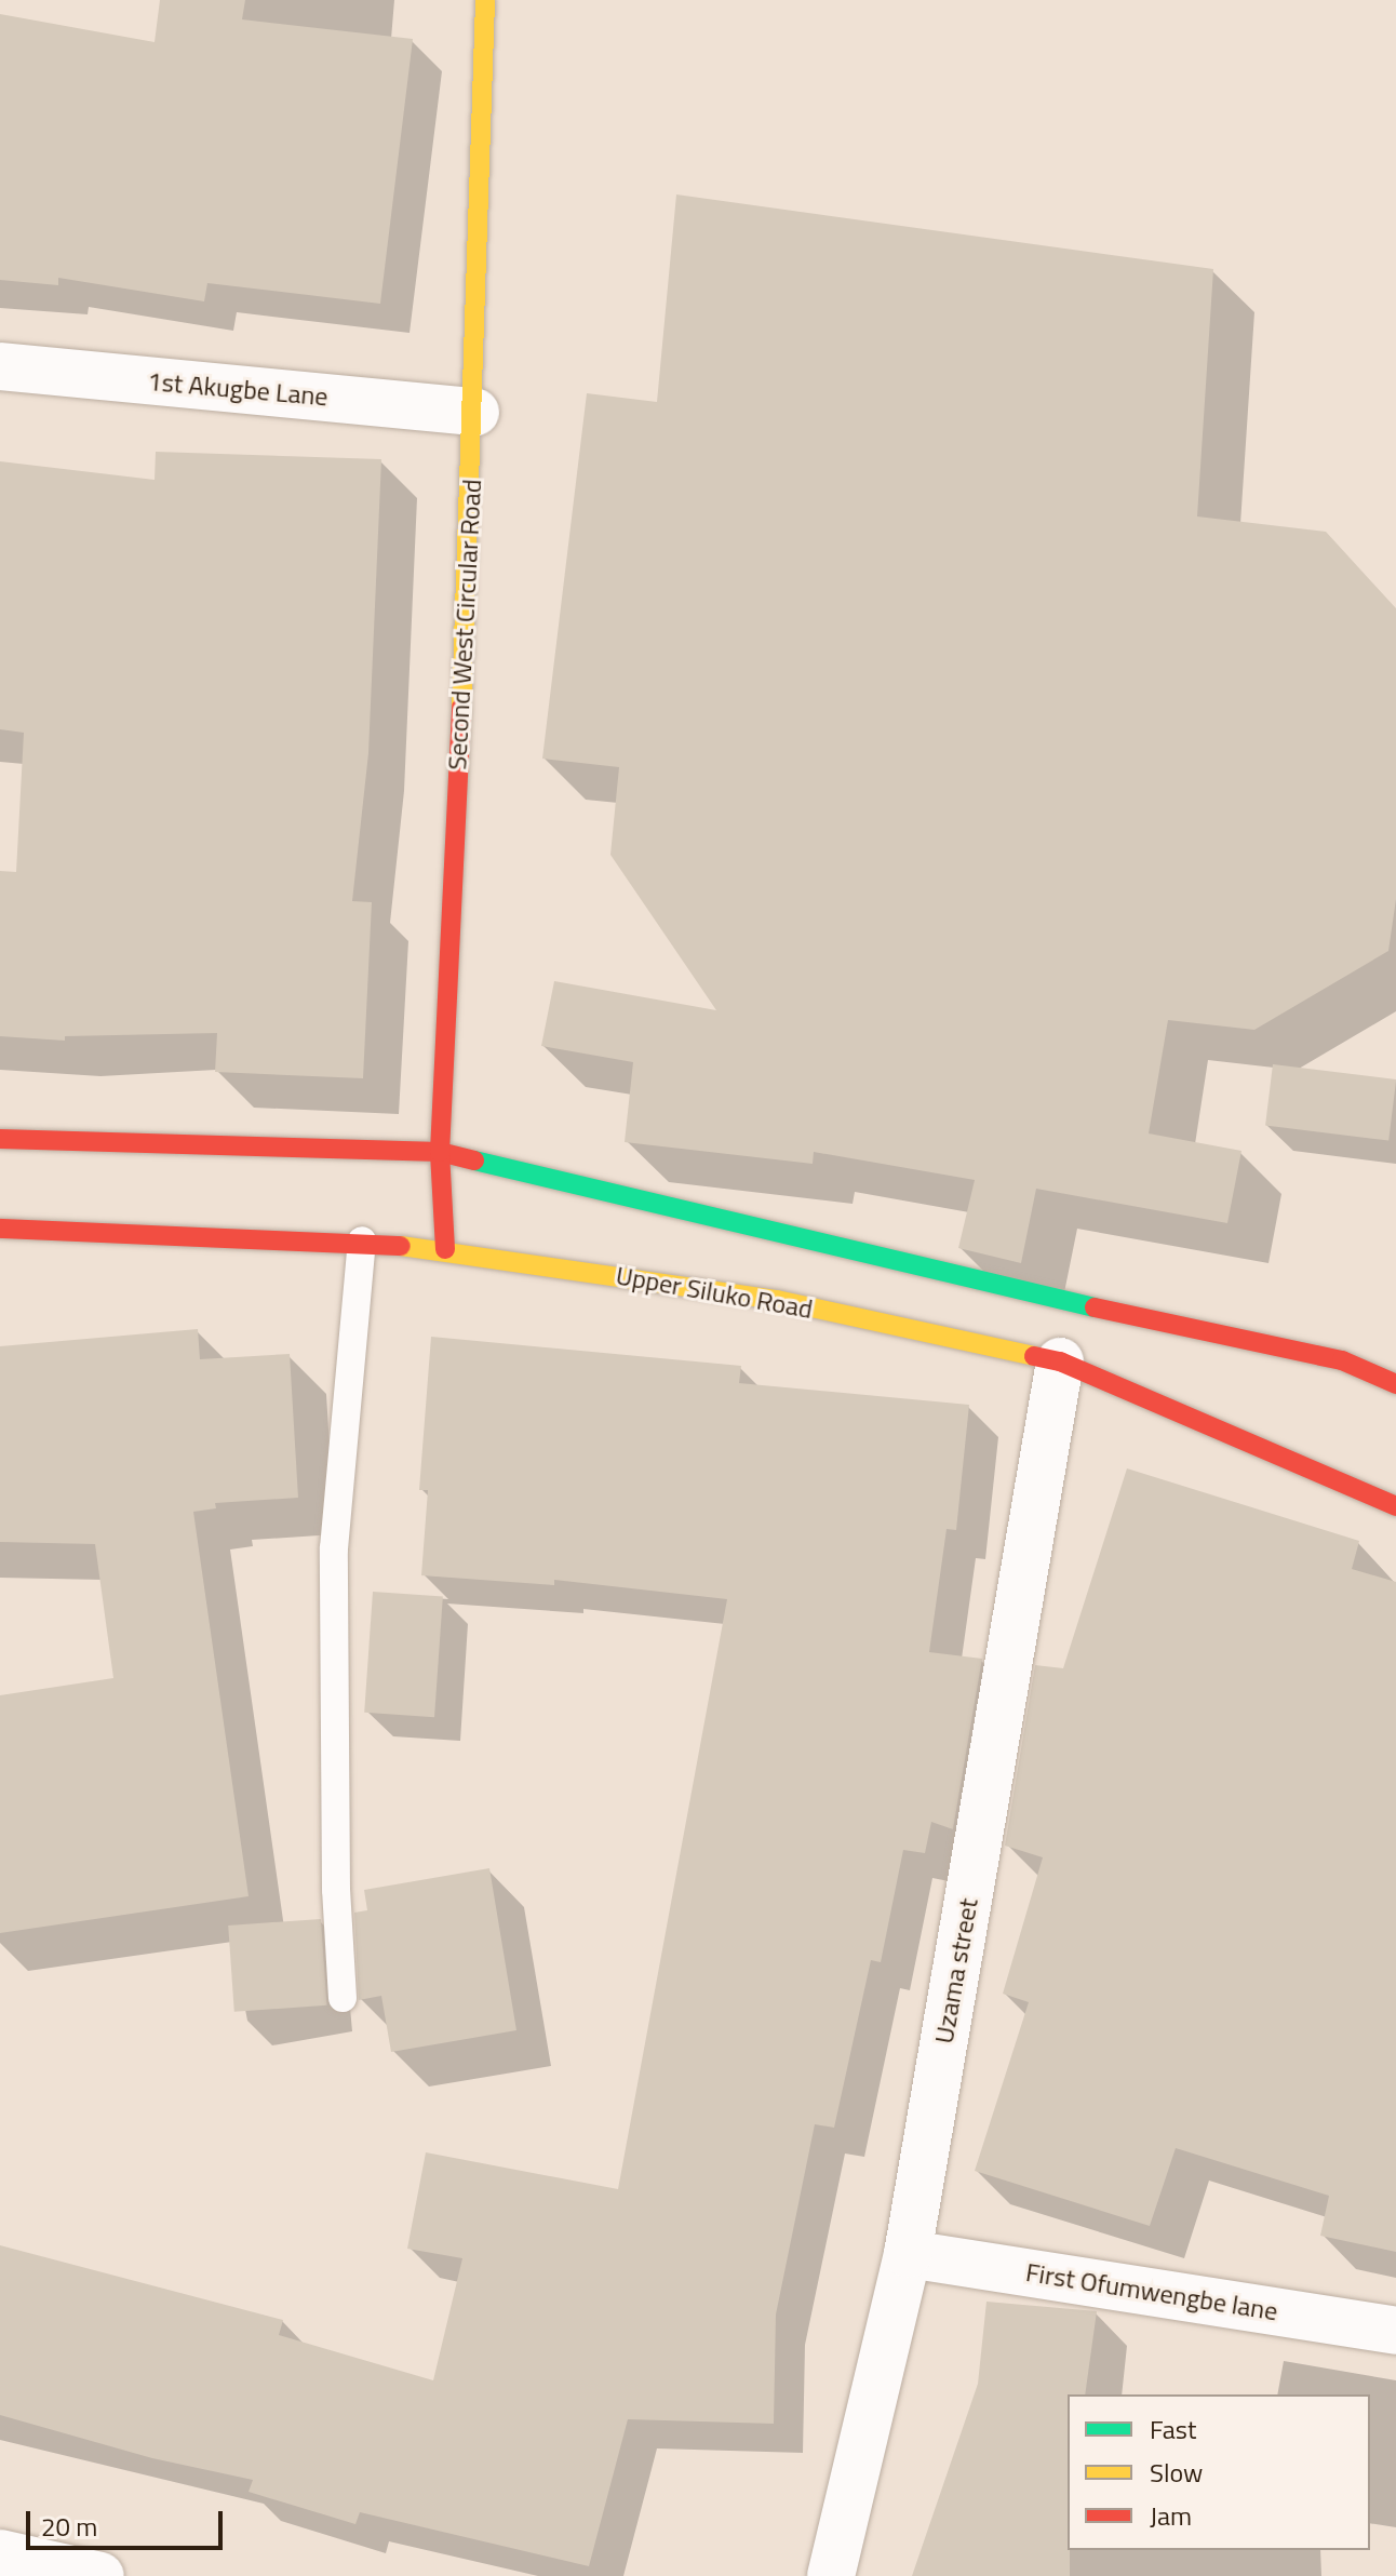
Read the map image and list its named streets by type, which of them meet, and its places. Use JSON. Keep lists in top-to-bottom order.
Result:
{
  "streets": {
    "main road": ["Second West Circular Road", "Upper Siluko Road"],
    "street": ["1st Akugbe Lane", "Uzama street", "First Ofumwengbe lane"]
  },
  "crossings": [
    ["1st Akugbe Lane", "Second West Circular Road"],
    ["Second West Circular Road", "Upper Siluko Road"],
    ["Upper Siluko Road", "Uzama street"],
    ["Uzama street", "First Ofumwengbe lane"]
  ],
  "legend": ["Fast", "Slow", "Jam"],
  "scale_bar": "20 m"
}
